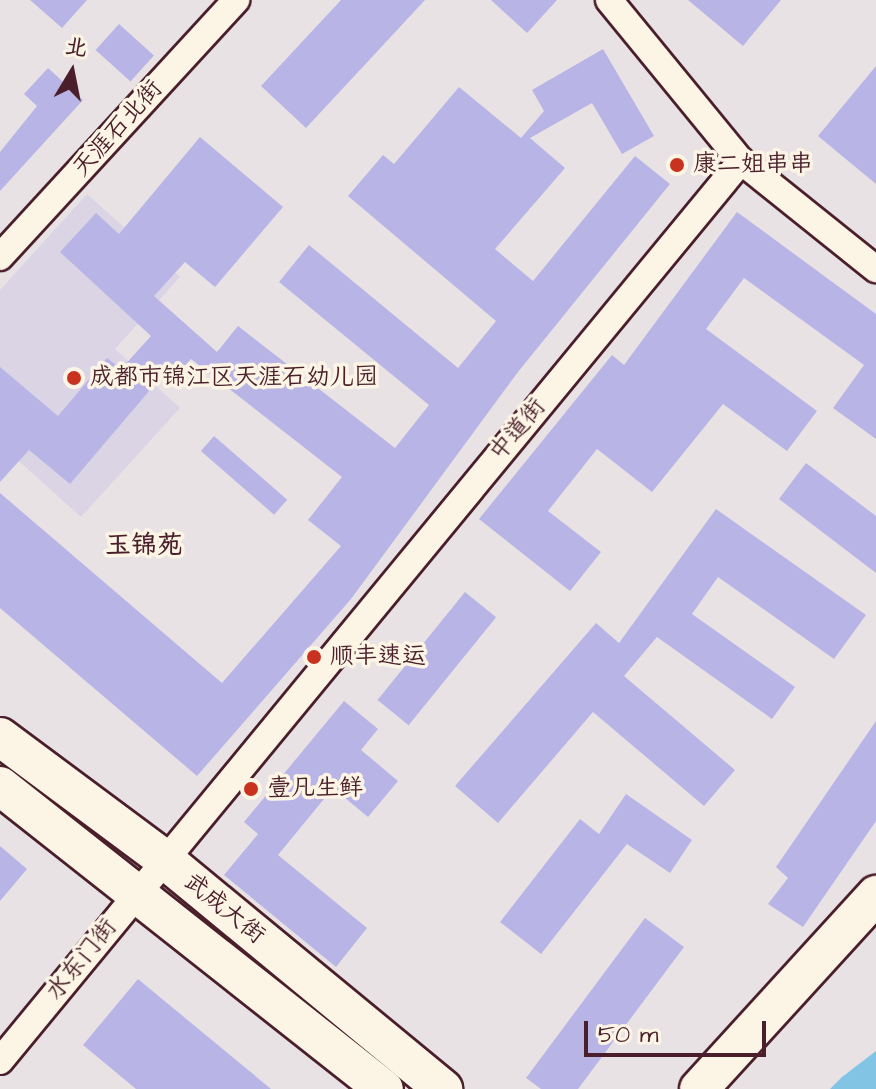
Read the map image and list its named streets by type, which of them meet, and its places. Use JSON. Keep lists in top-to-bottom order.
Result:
{
  "streets": {
    "main road": ["武成大街"],
    "street": ["天涯石北街", "中道街", "水东门街"]
  },
  "crossings": [
    ["中道街", "武成大街"],
    ["中道街", "水东门街"],
    ["武成大街", "水东门街"]
  ],
  "districts": ["玉锦苑"],
  "places": [
    "康二姐串串",
    "成都市锦江区天涯石幼儿园",
    "顺丰速运",
    "壹凡生鲜"
  ],
  "scale_bar": "50 m",
  "north": "top"
}
